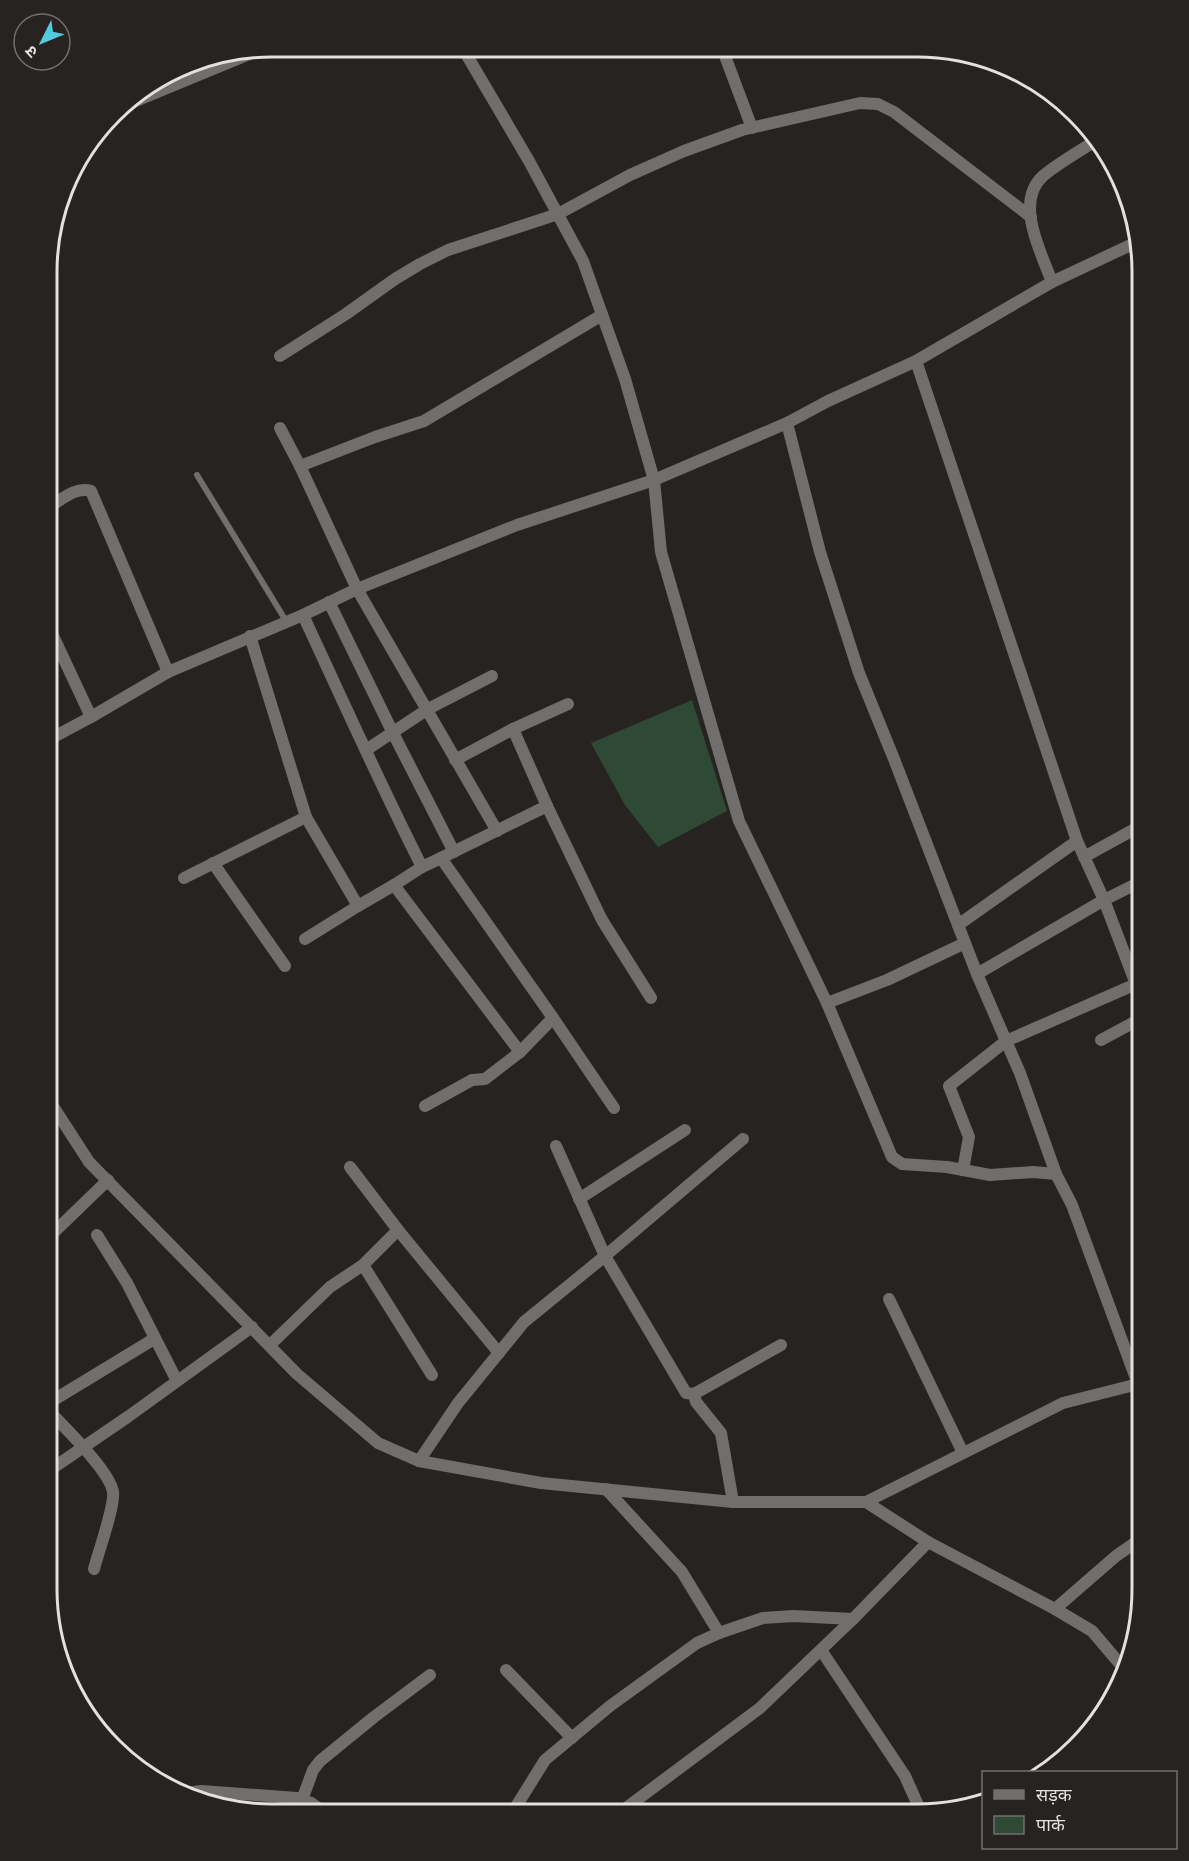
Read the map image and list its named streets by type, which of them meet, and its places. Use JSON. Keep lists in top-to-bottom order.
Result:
{
  "legend": ["सड़क", "पार्क"],
  "north": "bottom left"
}
